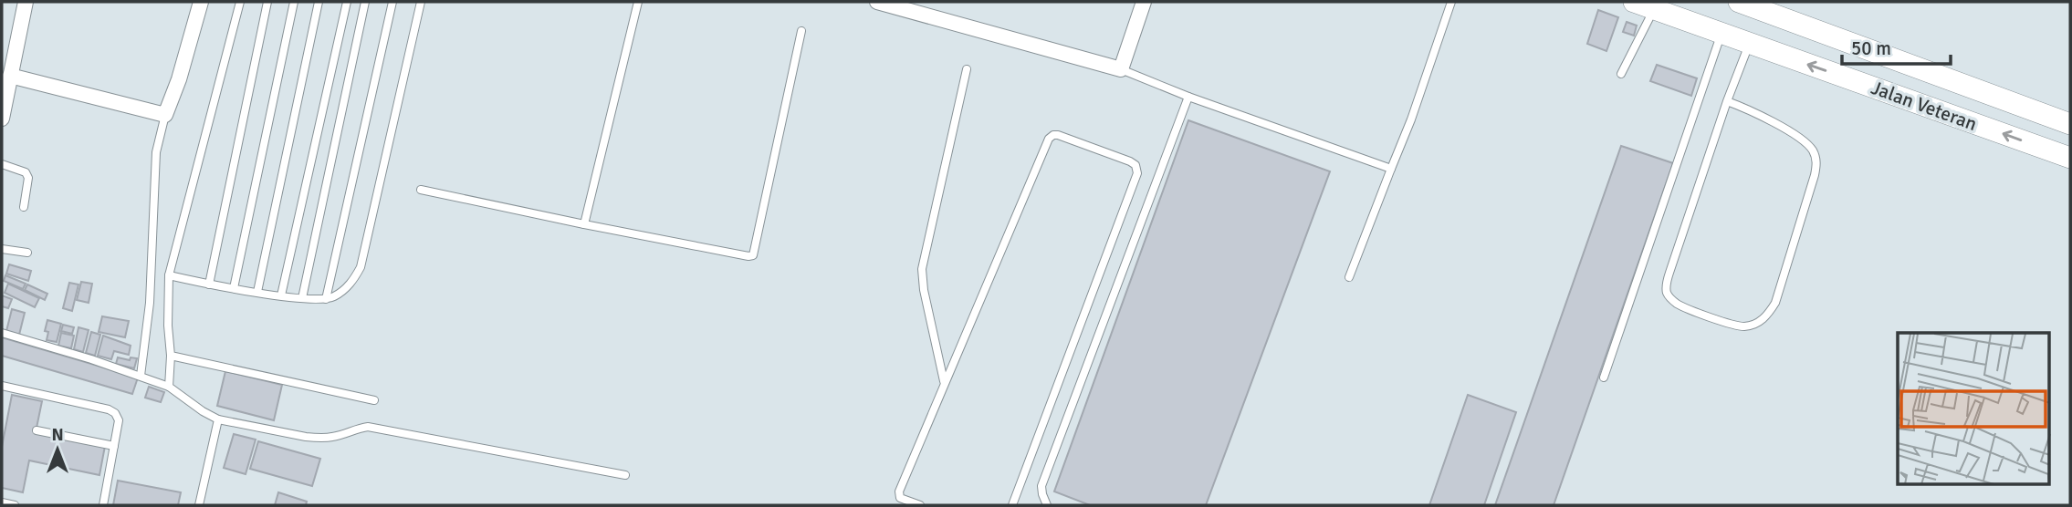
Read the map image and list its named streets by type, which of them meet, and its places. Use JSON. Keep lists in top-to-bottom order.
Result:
{
  "streets": {
    "main road": ["Jalan Veteran"]
  },
  "scale_bar": "50 m",
  "north": "top"
}
